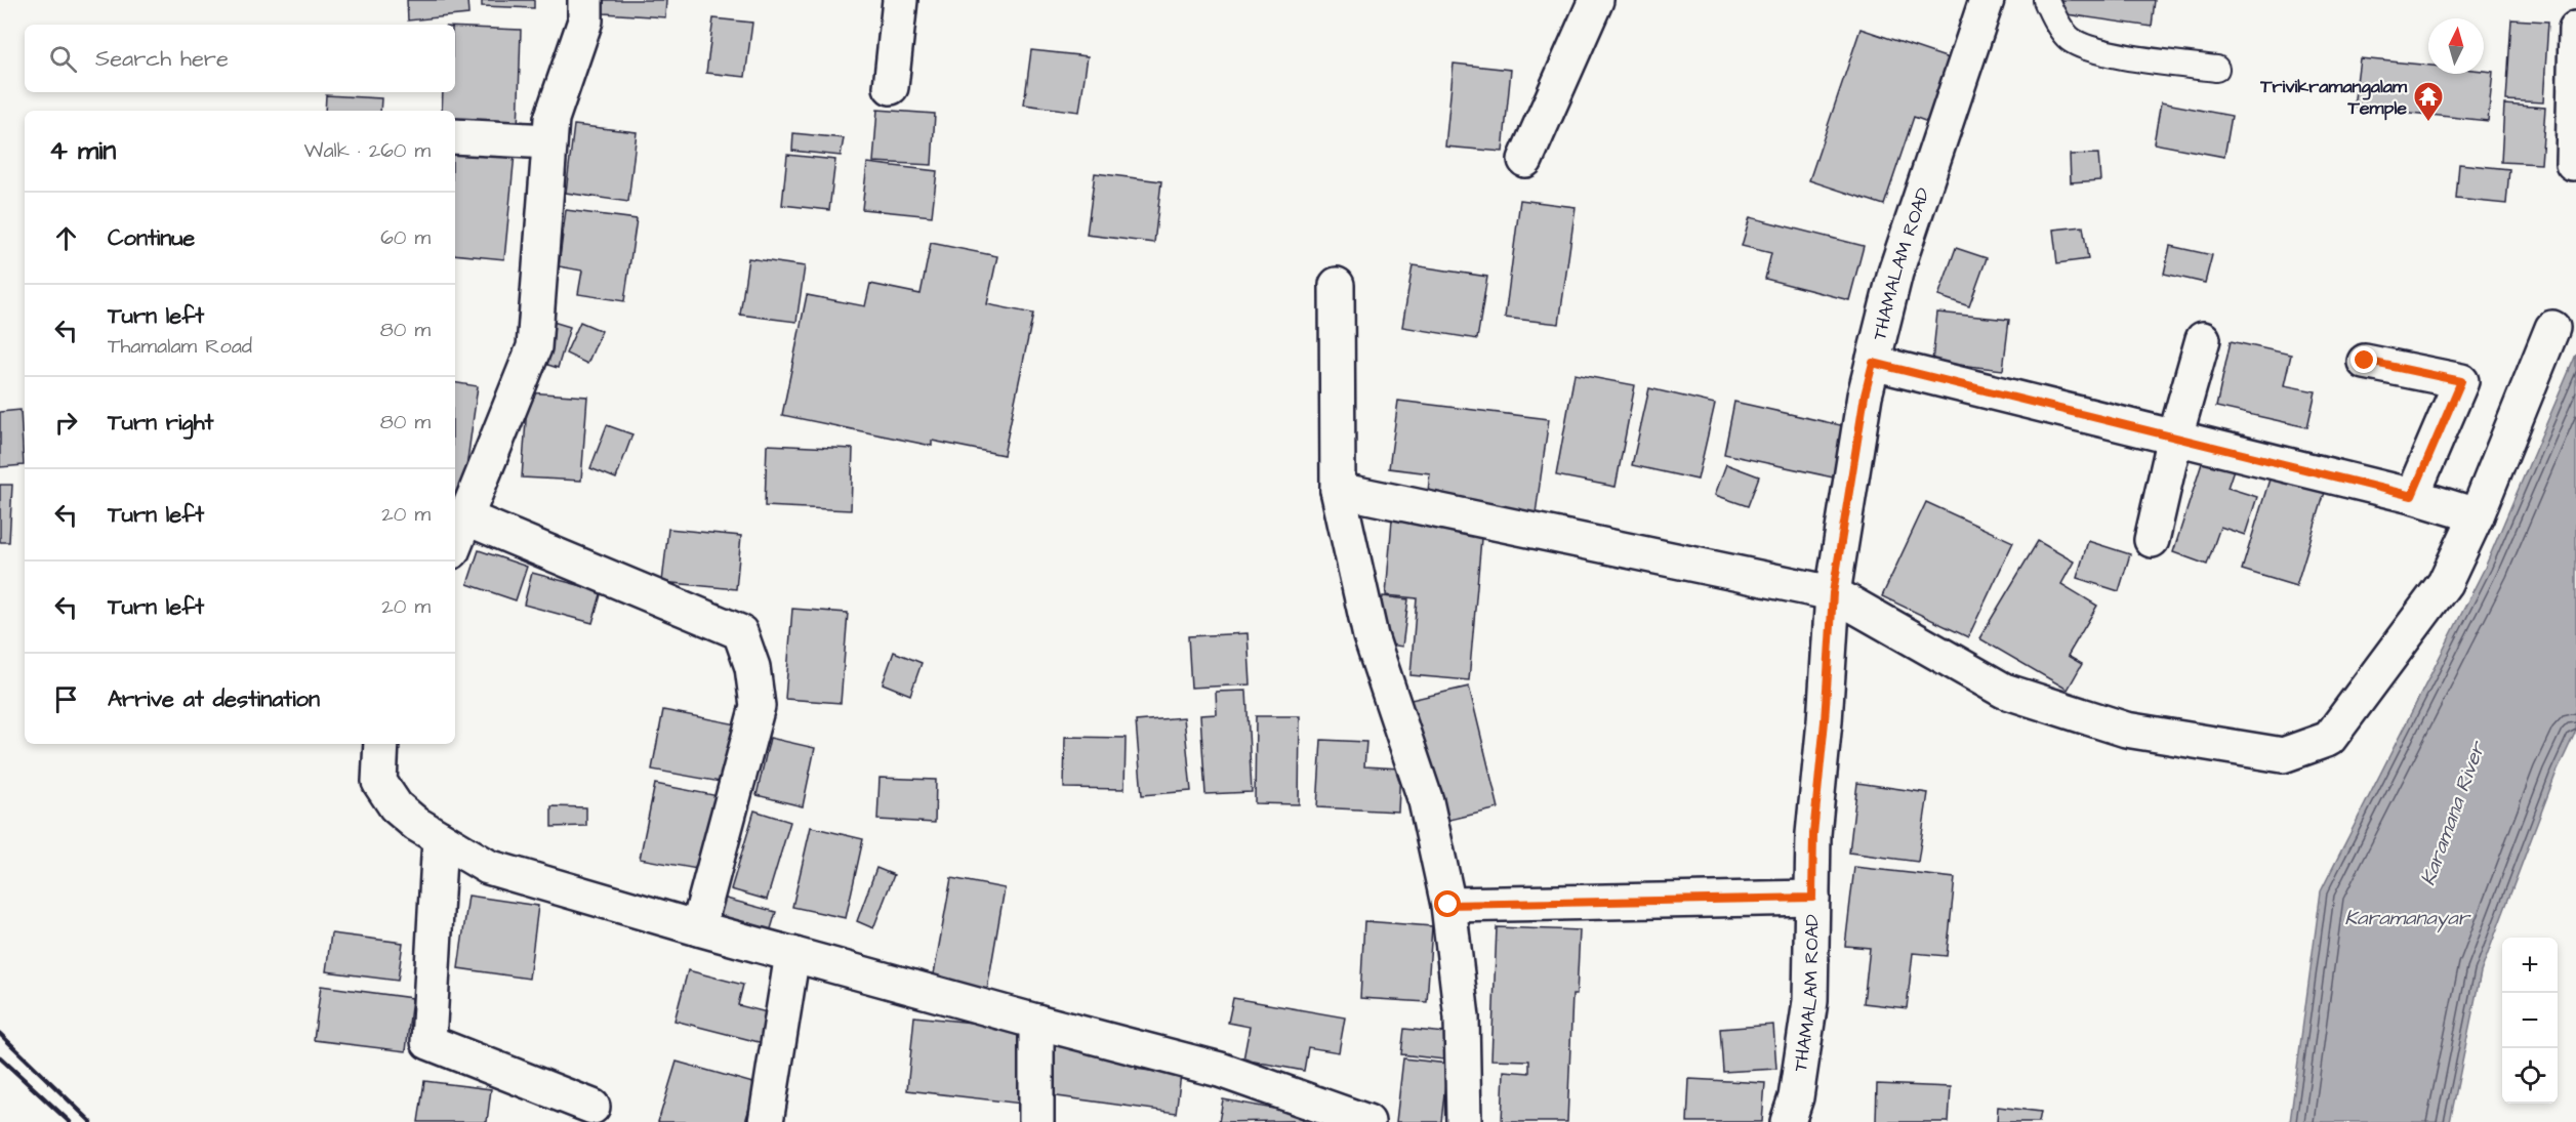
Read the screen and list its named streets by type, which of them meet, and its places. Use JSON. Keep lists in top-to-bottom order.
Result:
{
  "streets": {
    "street": ["THAMALAM ROAD"]
  },
  "water": ["Karamana River", "Karamanayar"],
  "places": {
    "temple": ["Trivikramangalam Temple"]
  },
  "north": "top",
  "page": {
    "search": "Search here",
    "heading": ["4 min", "Walk · 260 m"],
    "list": [
      ["Continue", "60 m"],
      ["Turn left", "Thamalam Road", "80 m"],
      ["Turn right", "80 m"],
      ["Turn left", "20 m"],
      ["Turn left", "20 m"],
      "Arrive at destination"
    ],
    "map_buttons": ["+", "−"]
  }
}
